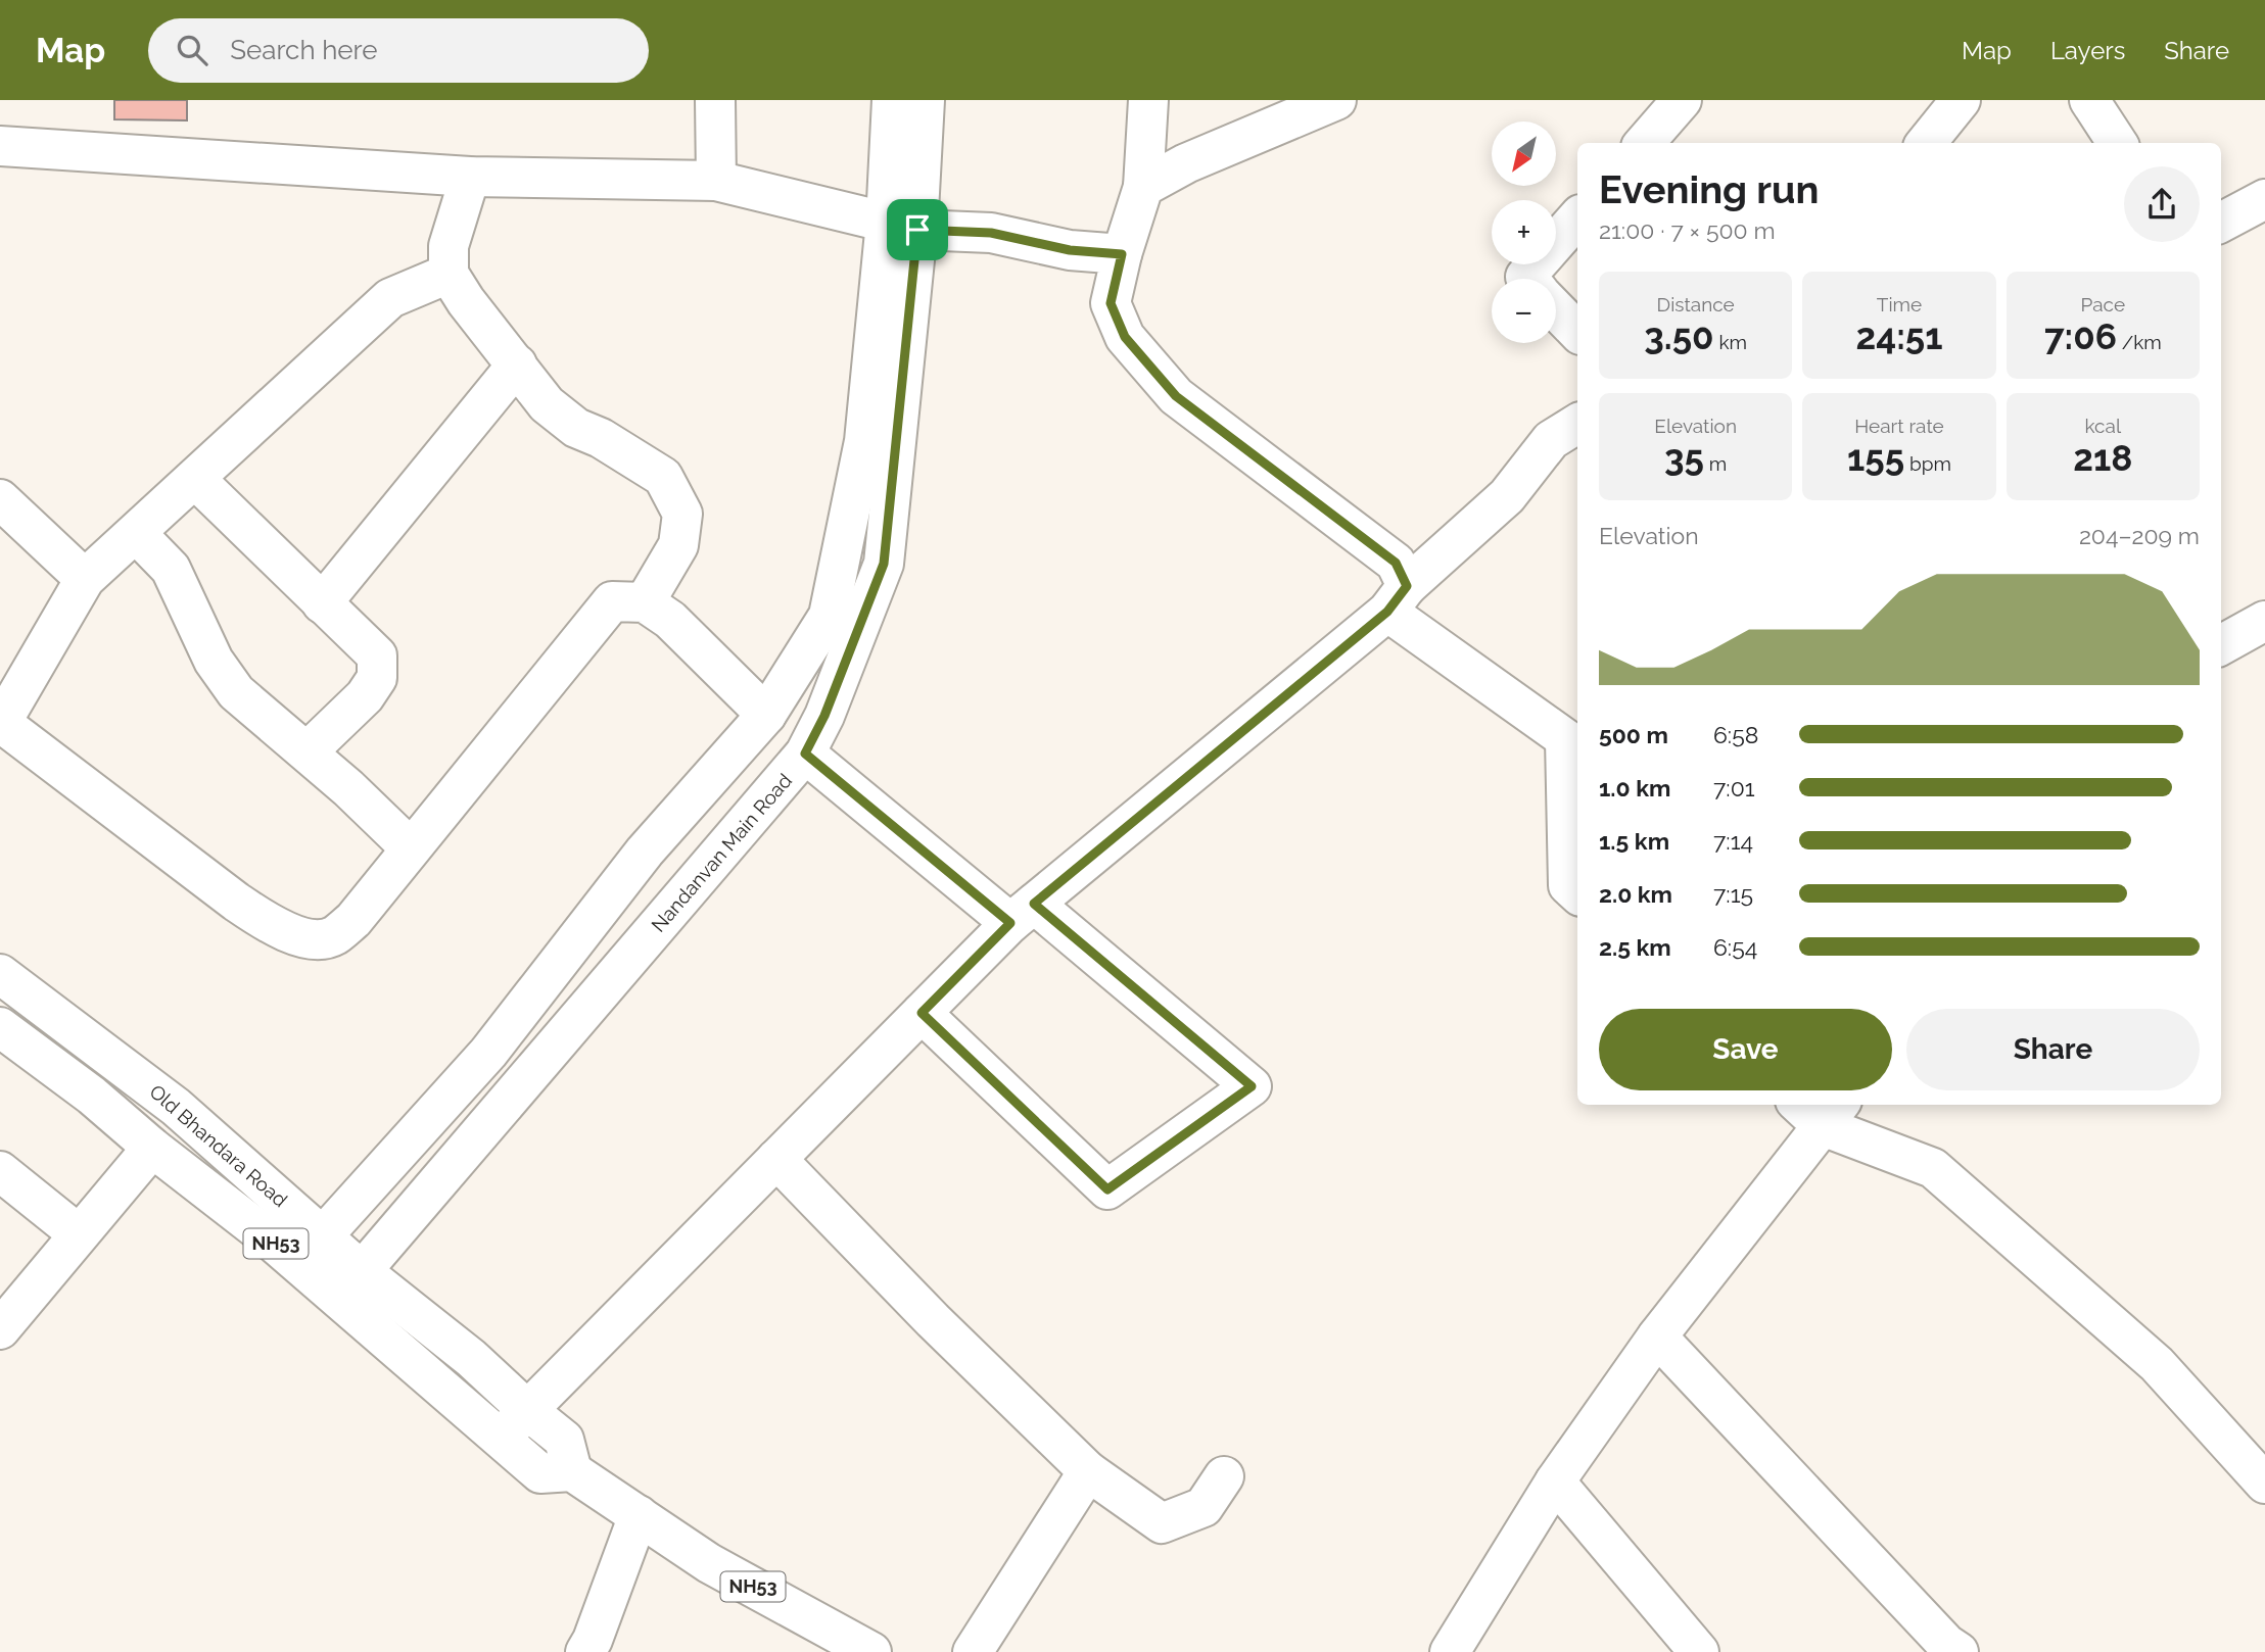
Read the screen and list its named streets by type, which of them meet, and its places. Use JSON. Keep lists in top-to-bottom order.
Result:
{
  "streets": {
    "main road": ["Nandanvan Main Road", "Old Bhandara Road", "NH53"]
  },
  "crossings": [
    ["Nandanvan Main Road", "Old Bhandara Road"],
    ["Nandanvan Main Road", "NH53"],
    ["Old Bhandara Road", "NH53"]
  ],
  "north": "bottom left",
  "page": {
    "header": "Map",
    "search": "Search here",
    "nav": ["Map", "Layers", "Share"],
    "map_buttons": ["+", "−"],
    "heading": ["Evening run", "21:00 · 7 × 500 m"],
    "stats": [
      ["Distance", "3.50 km"],
      ["Time", "24:51"],
      ["Pace", "7:06 /km"],
      ["Elevation", "35 m"],
      ["Heart rate", "155 bpm"],
      ["kcal", "218"]
    ],
    "chart": ["Elevation", "204–209 m"],
    "list": [
      {
        "name": "500 m",
        "note": "6:58"
      },
      {
        "name": "1.0 km",
        "note": "7:01"
      },
      {
        "name": "1.5 km",
        "note": "7:14"
      },
      {
        "name": "2.0 km",
        "note": "7:15"
      },
      {
        "name": "2.5 km",
        "note": "6:54"
      }
    ],
    "buttons": ["Save", "Share"]
  }
}
